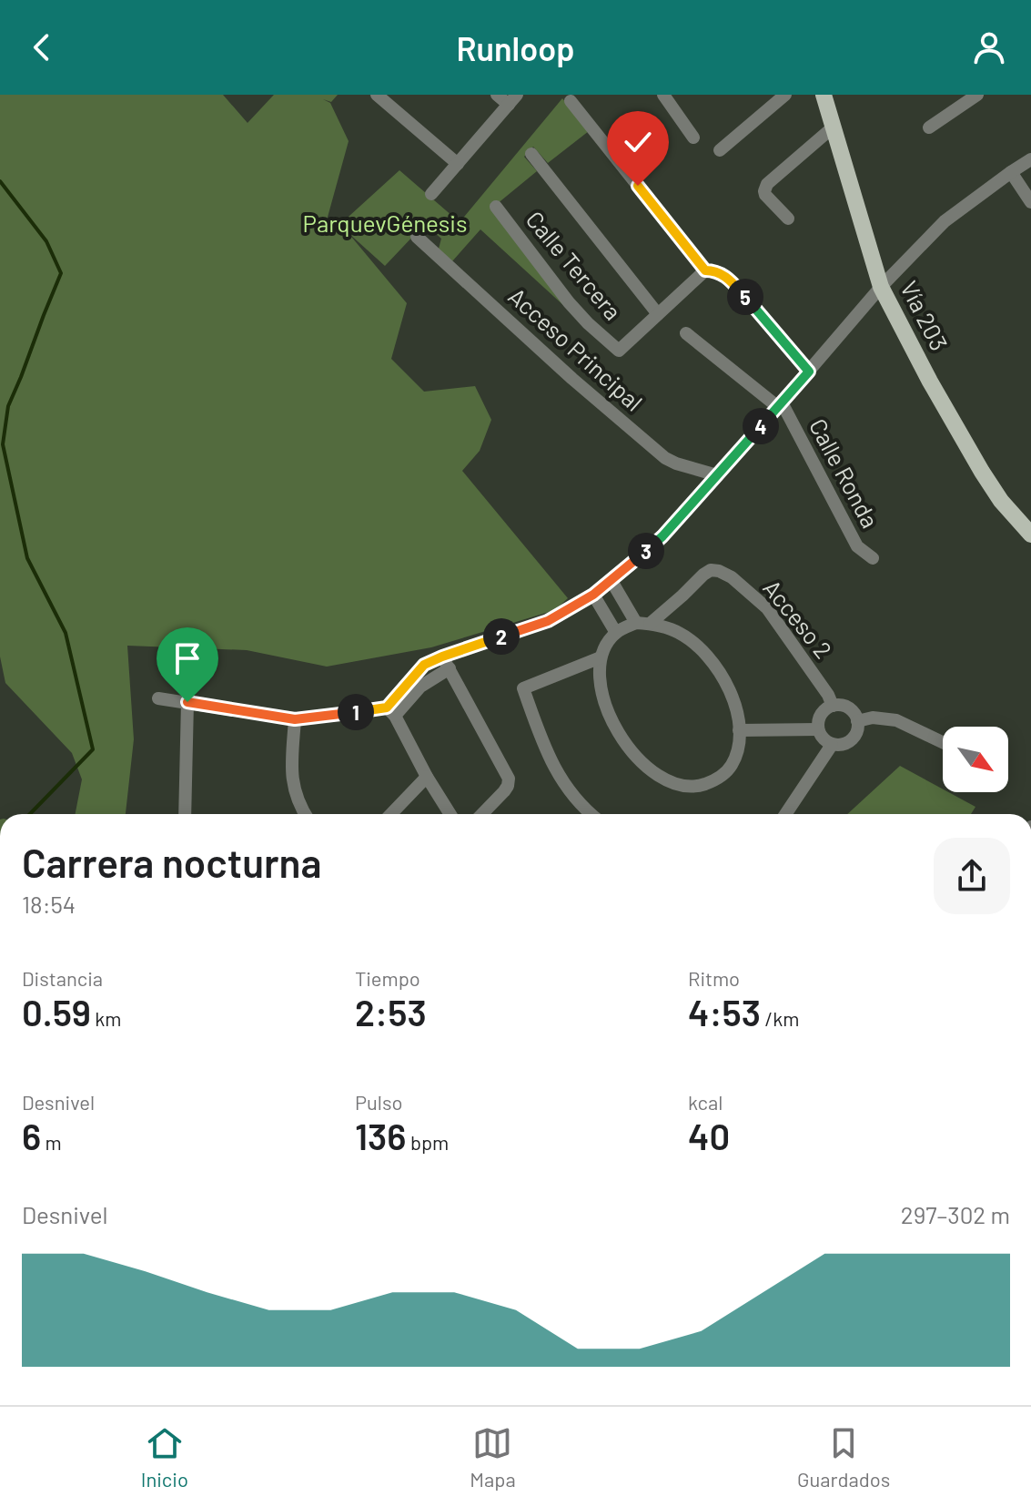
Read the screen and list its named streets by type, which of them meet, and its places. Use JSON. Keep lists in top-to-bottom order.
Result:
{
  "streets": {
    "main road": ["Vía 203"],
    "street": [
      "Calle Tercera",
      "Acceso Principal",
      "Calle Ronda",
      "Acceso 2"
    ]
  },
  "parks": ["ParquevGénesis"],
  "north": "bottom right",
  "page": {
    "header": "Runloop",
    "pins": [
      "5",
      "4",
      "3",
      "2",
      "1"
    ],
    "heading": ["Carrera nocturna", "18:54"],
    "stats": [
      ["Distancia", "0.59 km"],
      ["Tiempo", "2:53"],
      ["Ritmo", "4:53 /km"],
      ["Desnivel", "6 m"],
      ["Pulso", "136 bpm"],
      ["kcal", "40"]
    ],
    "chart": ["Desnivel", "297–302 m"],
    "tabs": ["Inicio", "Mapa", "Guardados"]
  }
}
